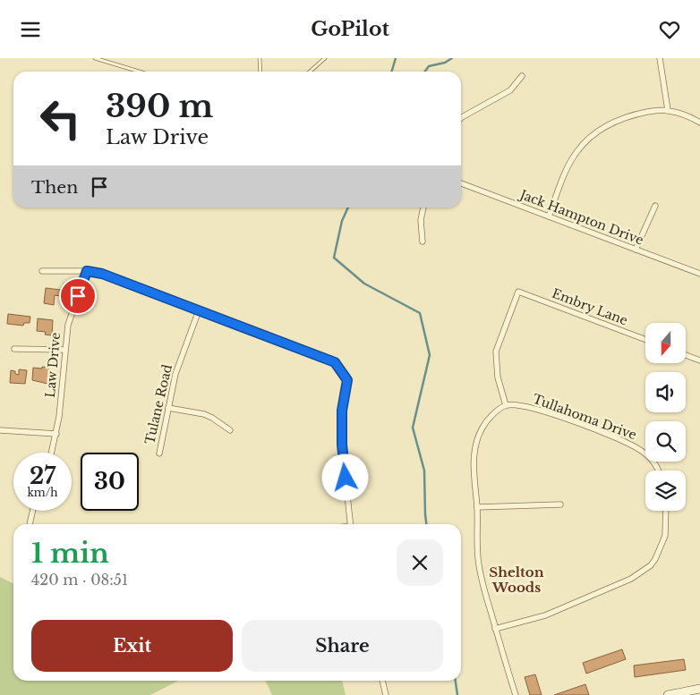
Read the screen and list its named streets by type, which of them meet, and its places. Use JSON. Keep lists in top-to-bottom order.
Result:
{
  "streets": {
    "street": [
      "Jack Hampton Drive",
      "Embry Lane",
      "Law Drive",
      "Tulane Road",
      "Tullahoma Drive"
    ]
  },
  "crossings": [
    ["Embry Lane", "Tullahoma Drive"]
  ],
  "districts": ["Shelton Woods"],
  "north": "bottom",
  "page": {
    "header": "GoPilot",
    "turn": ["390 m", "Law Drive"],
    "then": "Then",
    "speed": "27 km/h",
    "limit": "30",
    "heading": ["1 min", "420 m · 08:51"],
    "buttons": ["Exit", "Share"]
  }
}
